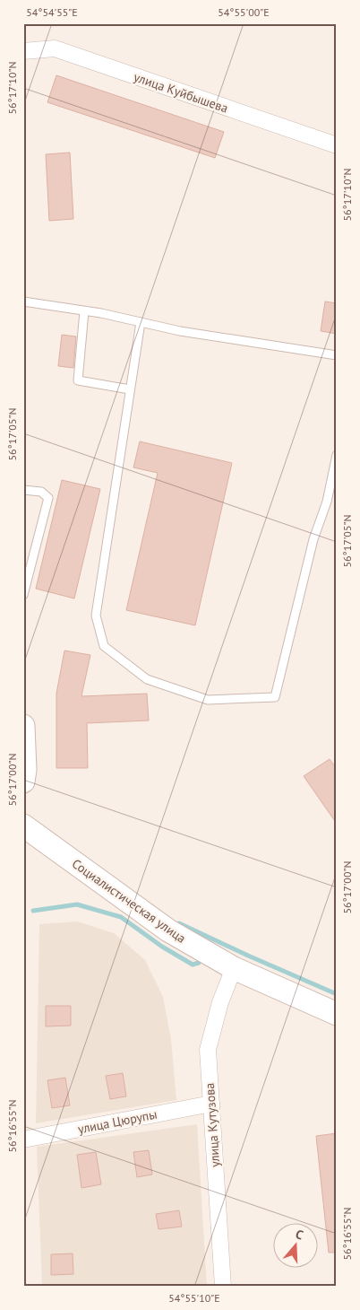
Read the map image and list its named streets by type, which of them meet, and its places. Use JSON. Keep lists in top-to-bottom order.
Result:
{
  "streets": {
    "street": [
      "улица Куйбышева",
      "Социалистическая улица",
      "улица Цюрупы",
      "улица Кутузова"
    ]
  },
  "crossings": [
    ["Социалистическая улица", "улица Кутузова"],
    ["улица Цюрупы", "улица Кутузова"]
  ],
  "north": "top",
  "coordinates": [
    "54°54'55\"E",
    "54°55'00\"E",
    "56°17'10\"N",
    "56°17'05\"N",
    "56°17'00\"N",
    "56°16'55\"N",
    "54°55'10\"E"
  ]
}
